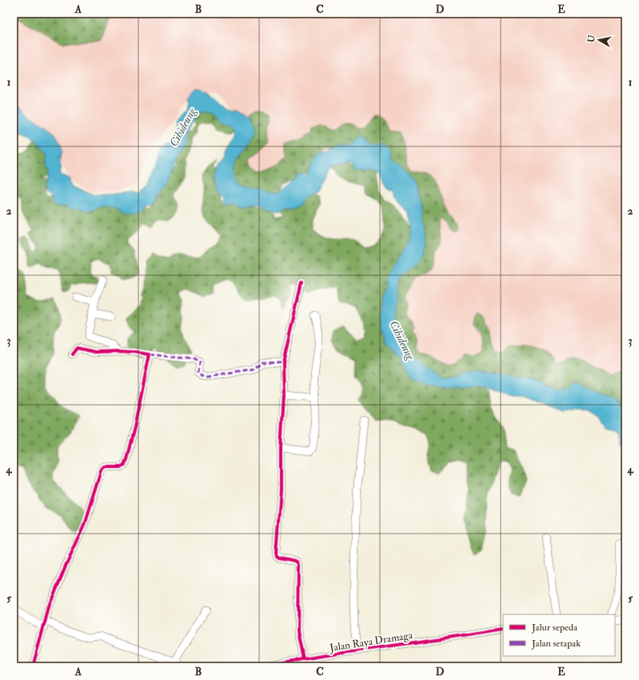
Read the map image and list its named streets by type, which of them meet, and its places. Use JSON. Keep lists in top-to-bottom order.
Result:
{
  "streets": {
    "street": ["Jalan Raya Dramaga"]
  },
  "water": ["Cihideung"],
  "legend": ["Jalur sepeda", "Jalan setapak"],
  "north": "left",
  "grid": {
    "columns": [
      "A",
      "B",
      "C",
      "D",
      "E"
    ],
    "rows": [
      "1",
      "2",
      "3",
      "4",
      "5"
    ]
  }
}
